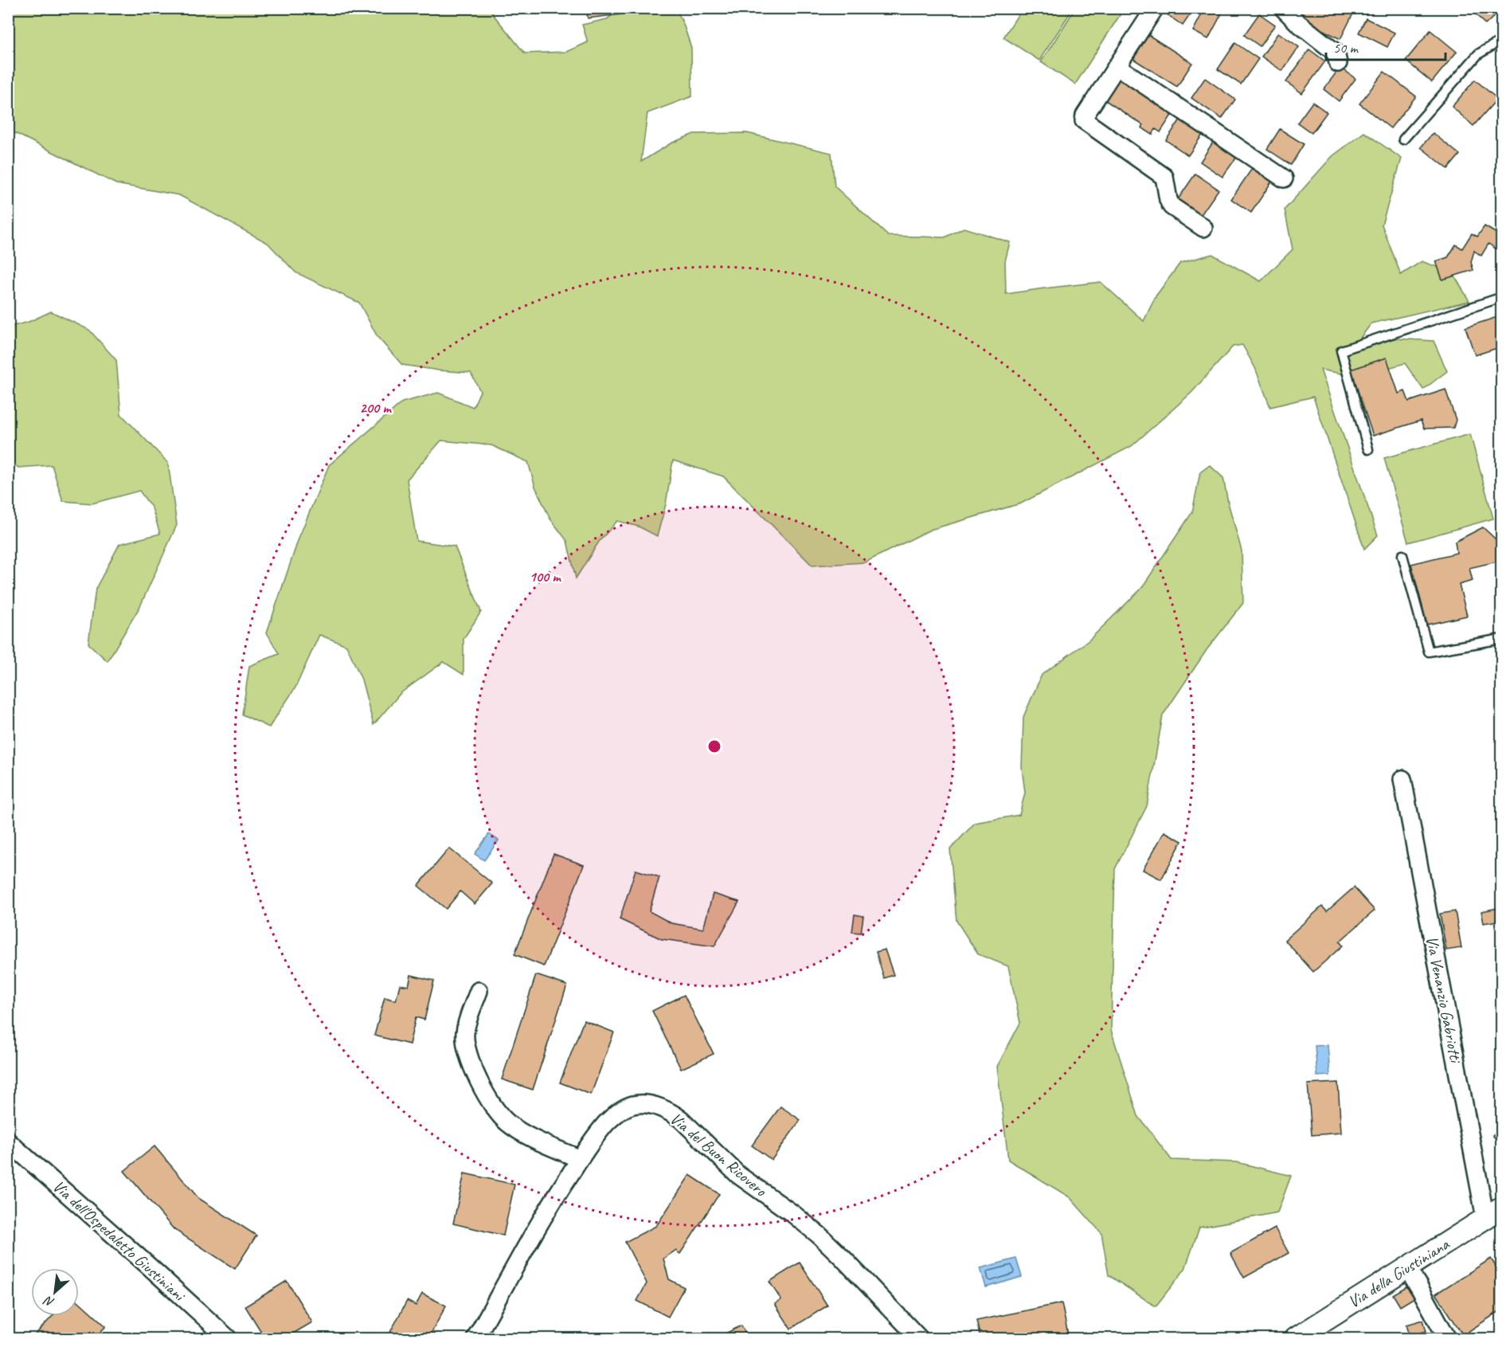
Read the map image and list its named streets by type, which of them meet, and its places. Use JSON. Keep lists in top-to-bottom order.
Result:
{
  "streets": {
    "street": [
      "Via Venanzio Gabriotti",
      "Via del Buon Ricovero",
      "Via dell'Ospedaletto Giustiniani",
      "Via della Giustiniana"
    ]
  },
  "crossings": [
    ["Via Venanzio Gabriotti", "Via della Giustiniana"]
  ],
  "scale_bar": "50 m",
  "north": "bottom left",
  "rings": ["200 m", "100 m"]
}
